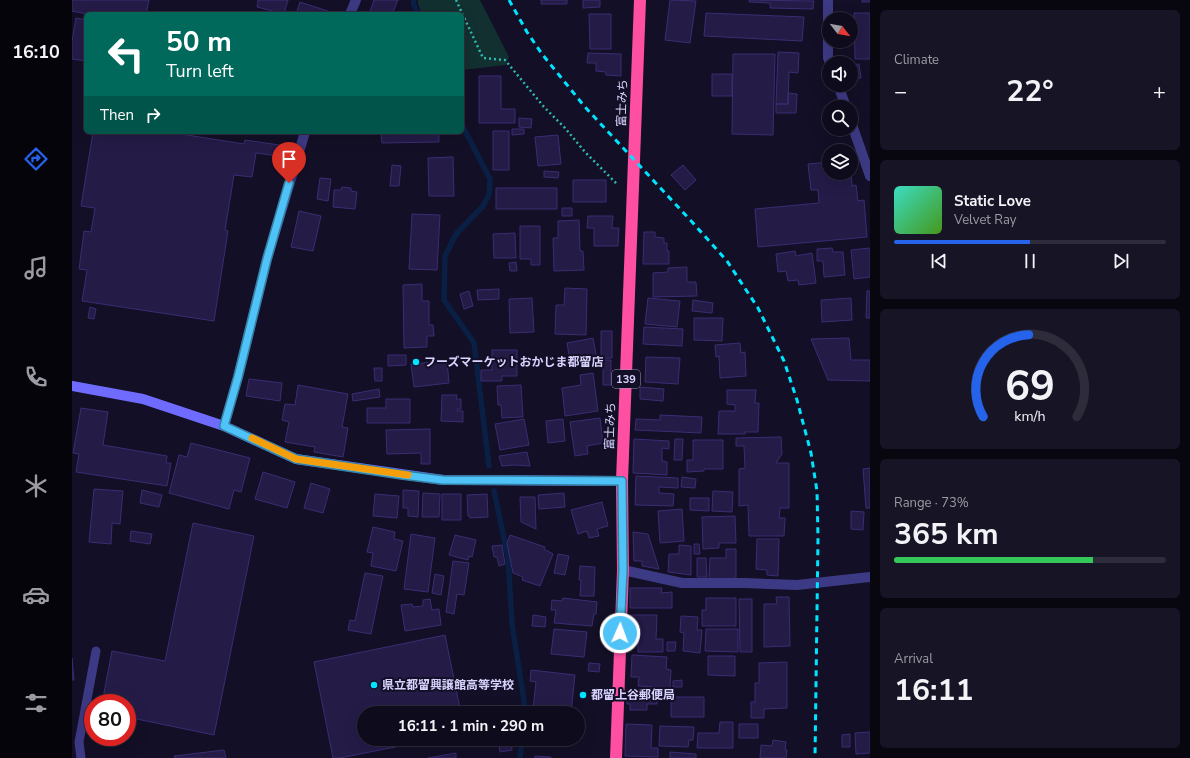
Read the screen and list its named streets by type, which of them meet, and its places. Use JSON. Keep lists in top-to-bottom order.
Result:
{
  "streets": {
    "highway": ["富士みち", "139"]
  },
  "places": ["フーズマーケットおかじま都留店", "県立都留興譲館高等学校", "都留上谷郵便局"],
  "north": "bottom right",
  "page": {
    "tabs": "16:10",
    "tile": [
      "Climate",
      ["Range · 73%", "365 km"],
      ["Arrival", "16:11"]
    ],
    "turn": ["50 m", "Turn left"],
    "heat": ["−", "22°", "+"],
    "then": "Then",
    "song": ["Static Love", "Velvet Ray"],
    "limit": "80",
    "trip": "16:11 · 1 min · 290 m",
    "gauge": ["69", "km/h"]
  }
}
